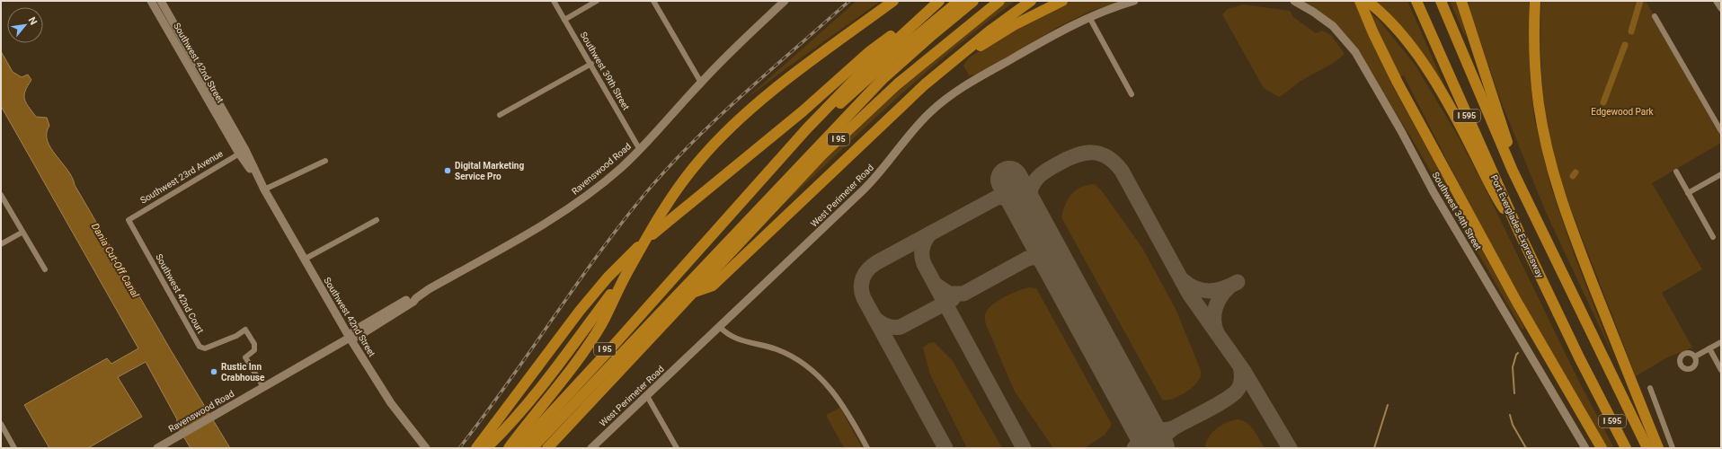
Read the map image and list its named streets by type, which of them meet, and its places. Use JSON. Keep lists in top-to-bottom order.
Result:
{
  "streets": {
    "highway": ["I 595", "I 95", "Port Everglades Expressway"],
    "street": [
      "Southwest 42nd Street",
      "Southwest 39th Street",
      "Ravenswood Road",
      "Southwest 23rd Avenue",
      "West Perimeter Road",
      "Southwest 34th Street",
      "Southwest 42nd Court"
    ]
  },
  "crossings": [
    ["Southwest 42nd Street", "Ravenswood Road"],
    ["Southwest 42nd Street", "Southwest 23rd Avenue"],
    ["Southwest 39th Street", "Ravenswood Road"],
    ["Ravenswood Road", "Southwest 42nd Court"],
    ["Southwest 23rd Avenue", "Southwest 42nd Court"]
  ],
  "water": ["Dania Cut-Off Canal"],
  "parks": ["Edgewood Park"],
  "places": ["Digital Marketing Service Pro", "Rustic Inn Crabhouse"],
  "north": "top right"
}
